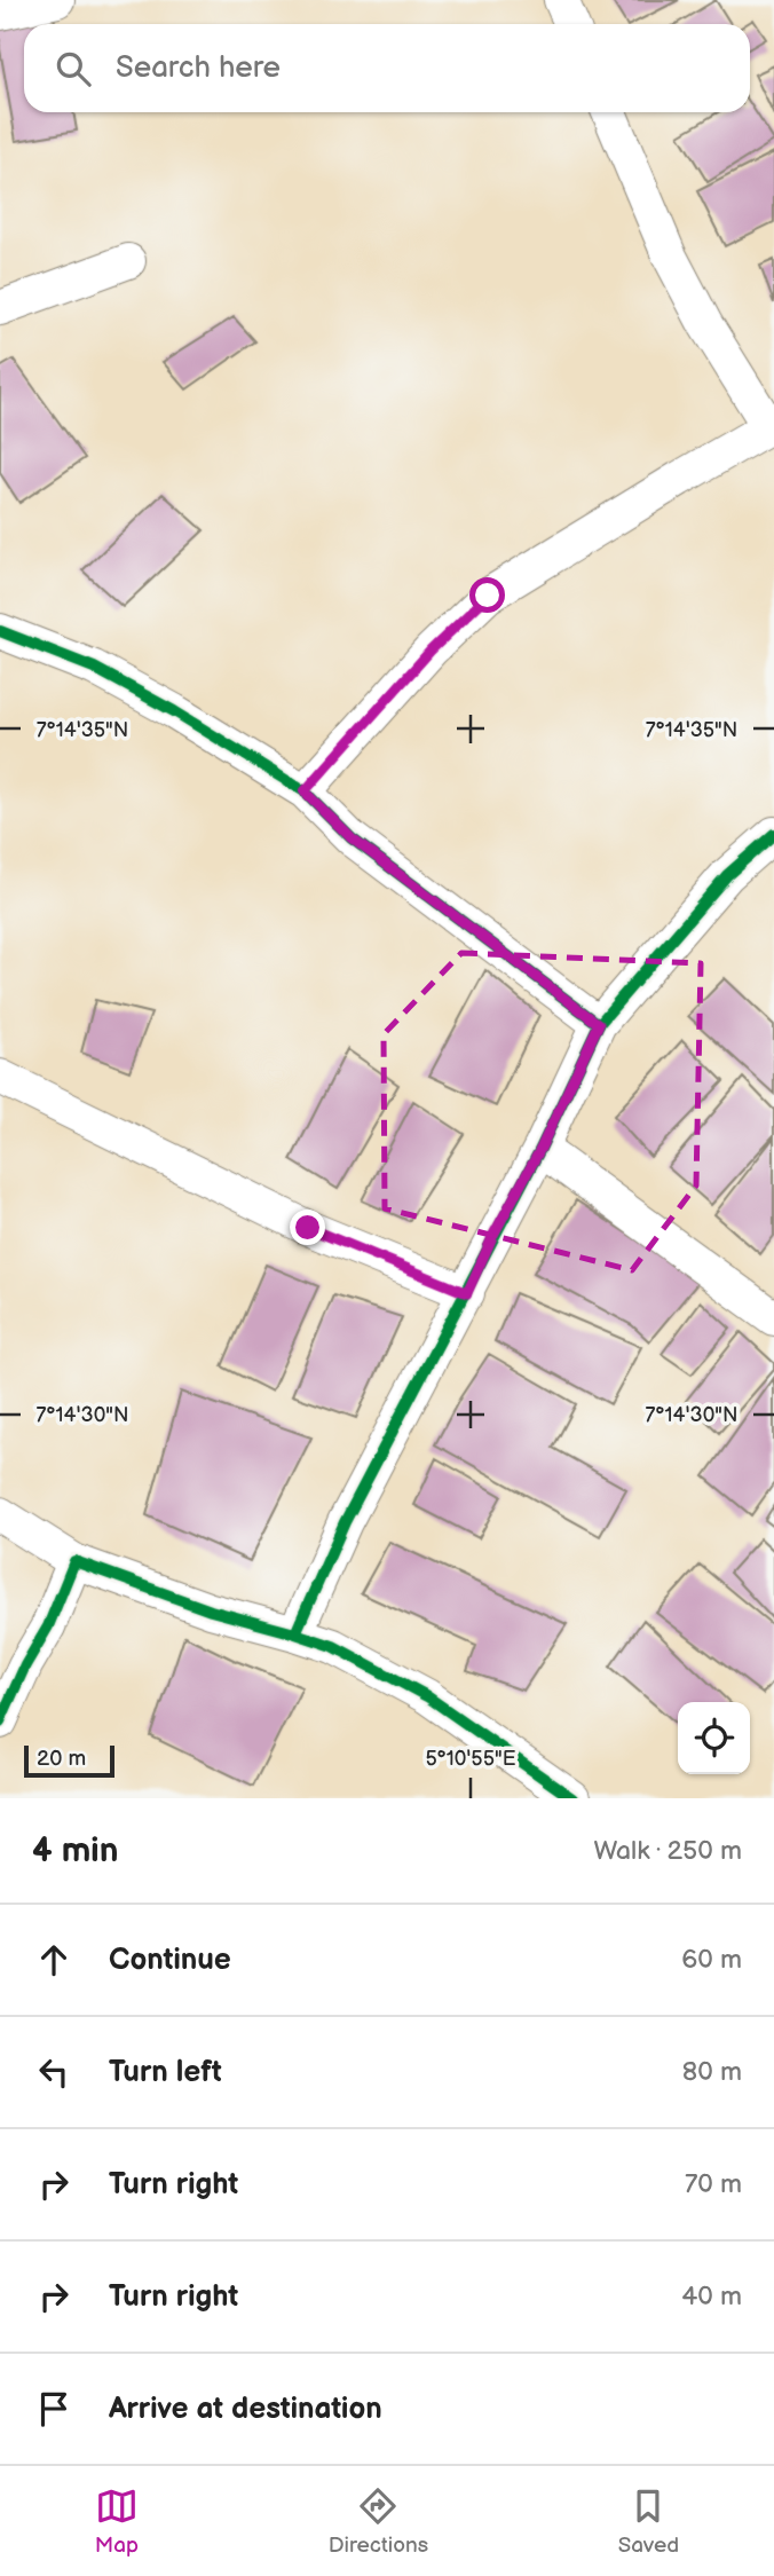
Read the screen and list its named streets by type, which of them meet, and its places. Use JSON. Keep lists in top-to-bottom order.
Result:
{
  "scale_bar": "20 m",
  "page": {
    "search": "Search here",
    "scale": "20 m",
    "heading": ["4 min", "Walk · 250 m"],
    "list": [
      ["Continue", "60 m"],
      ["Turn left", "80 m"],
      ["Turn right", "70 m"],
      ["Turn right", "40 m"],
      "Arrive at destination"
    ],
    "nav": ["Map", "Directions", "Saved"]
  },
  "coordinates": ["7°14'35\"N", "7°14'30\"N", "5°10'55\"E"]
}
